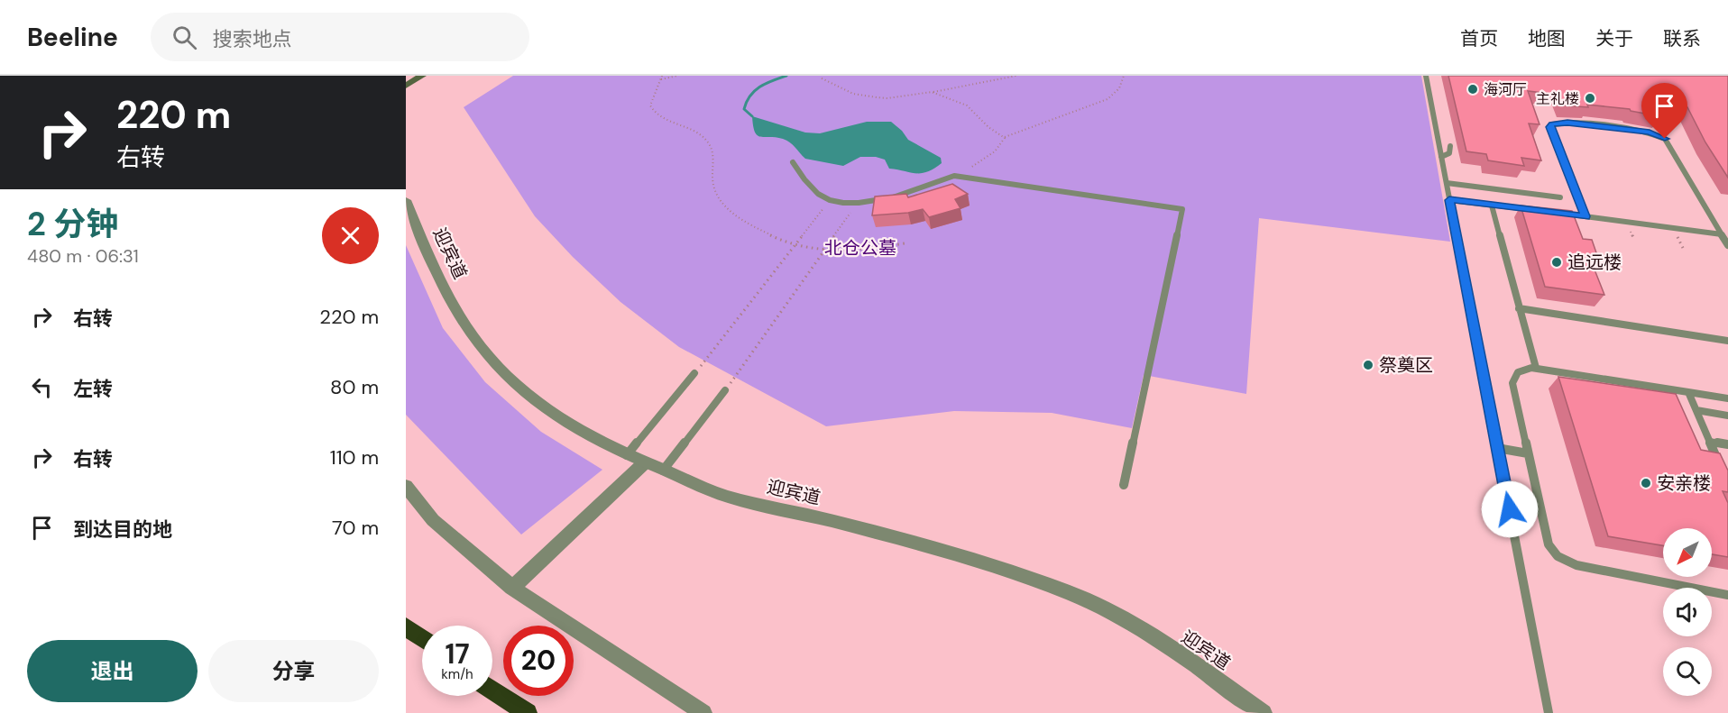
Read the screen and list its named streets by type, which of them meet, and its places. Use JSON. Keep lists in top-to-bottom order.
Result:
{
  "streets": {
    "street": ["迎宾道"]
  },
  "parks": ["北仓公墓"],
  "places": [
    "海河厅",
    "主礼楼",
    "追远楼",
    "祭奠区",
    "安亲楼"
  ],
  "north": "bottom left",
  "page": {
    "header": "Beeline",
    "search": "搜索地点",
    "nav": [
      "首页",
      "地图",
      "关于",
      "联系"
    ],
    "turn": ["220 m", "右转"],
    "heading": ["2 分钟", "480 m · 06:31"],
    "list": [
      {
        "name": "右转",
        "value": "220 m"
      },
      {
        "name": "左转",
        "value": "80 m"
      },
      {
        "name": "右转",
        "value": "110 m"
      },
      {
        "name": "到达目的地",
        "value": "70 m"
      }
    ],
    "speed": "17 km/h",
    "limit": "20",
    "buttons": ["退出", "分享"]
  }
}
